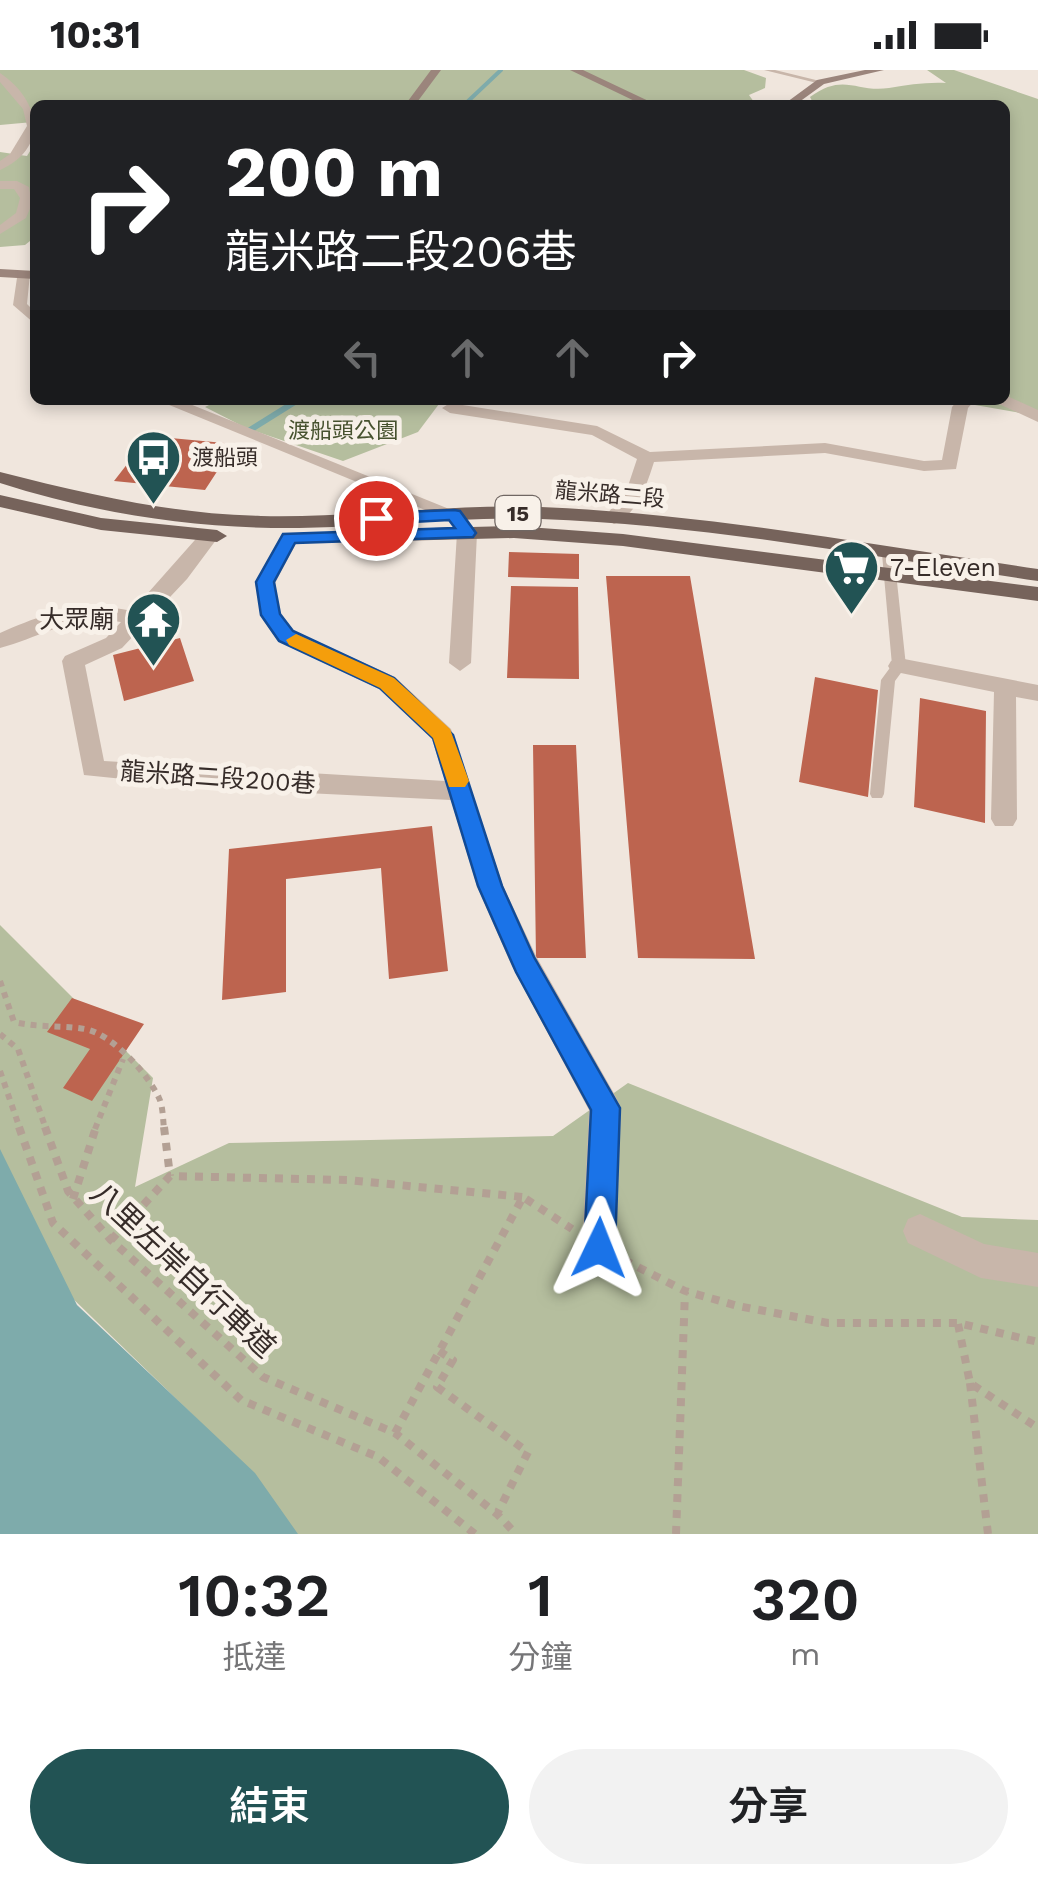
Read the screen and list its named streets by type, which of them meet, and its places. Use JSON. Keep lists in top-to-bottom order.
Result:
{
  "streets": {
    "main road": ["龍米路二段", "15"],
    "street": ["龍米路二段200巷"],
    "path": ["八里左岸自行車道"]
  },
  "crossings": [
    ["龍米路二段", "龍米路二段200巷"]
  ],
  "parks": ["渡船頭公園"],
  "places": {
    "bus stop": ["渡船頭"],
    "supermarket": ["7-Eleven"],
    "temple": ["大眾廟"]
  },
  "page": {
    "status": "10:31",
    "turn": ["200 m", "龍米路二段206巷"],
    "eta": [
      "10:32",
      "抵達",
      "1",
      "分鐘",
      "320",
      "m"
    ],
    "buttons": ["結束", "分享"]
  }
}
